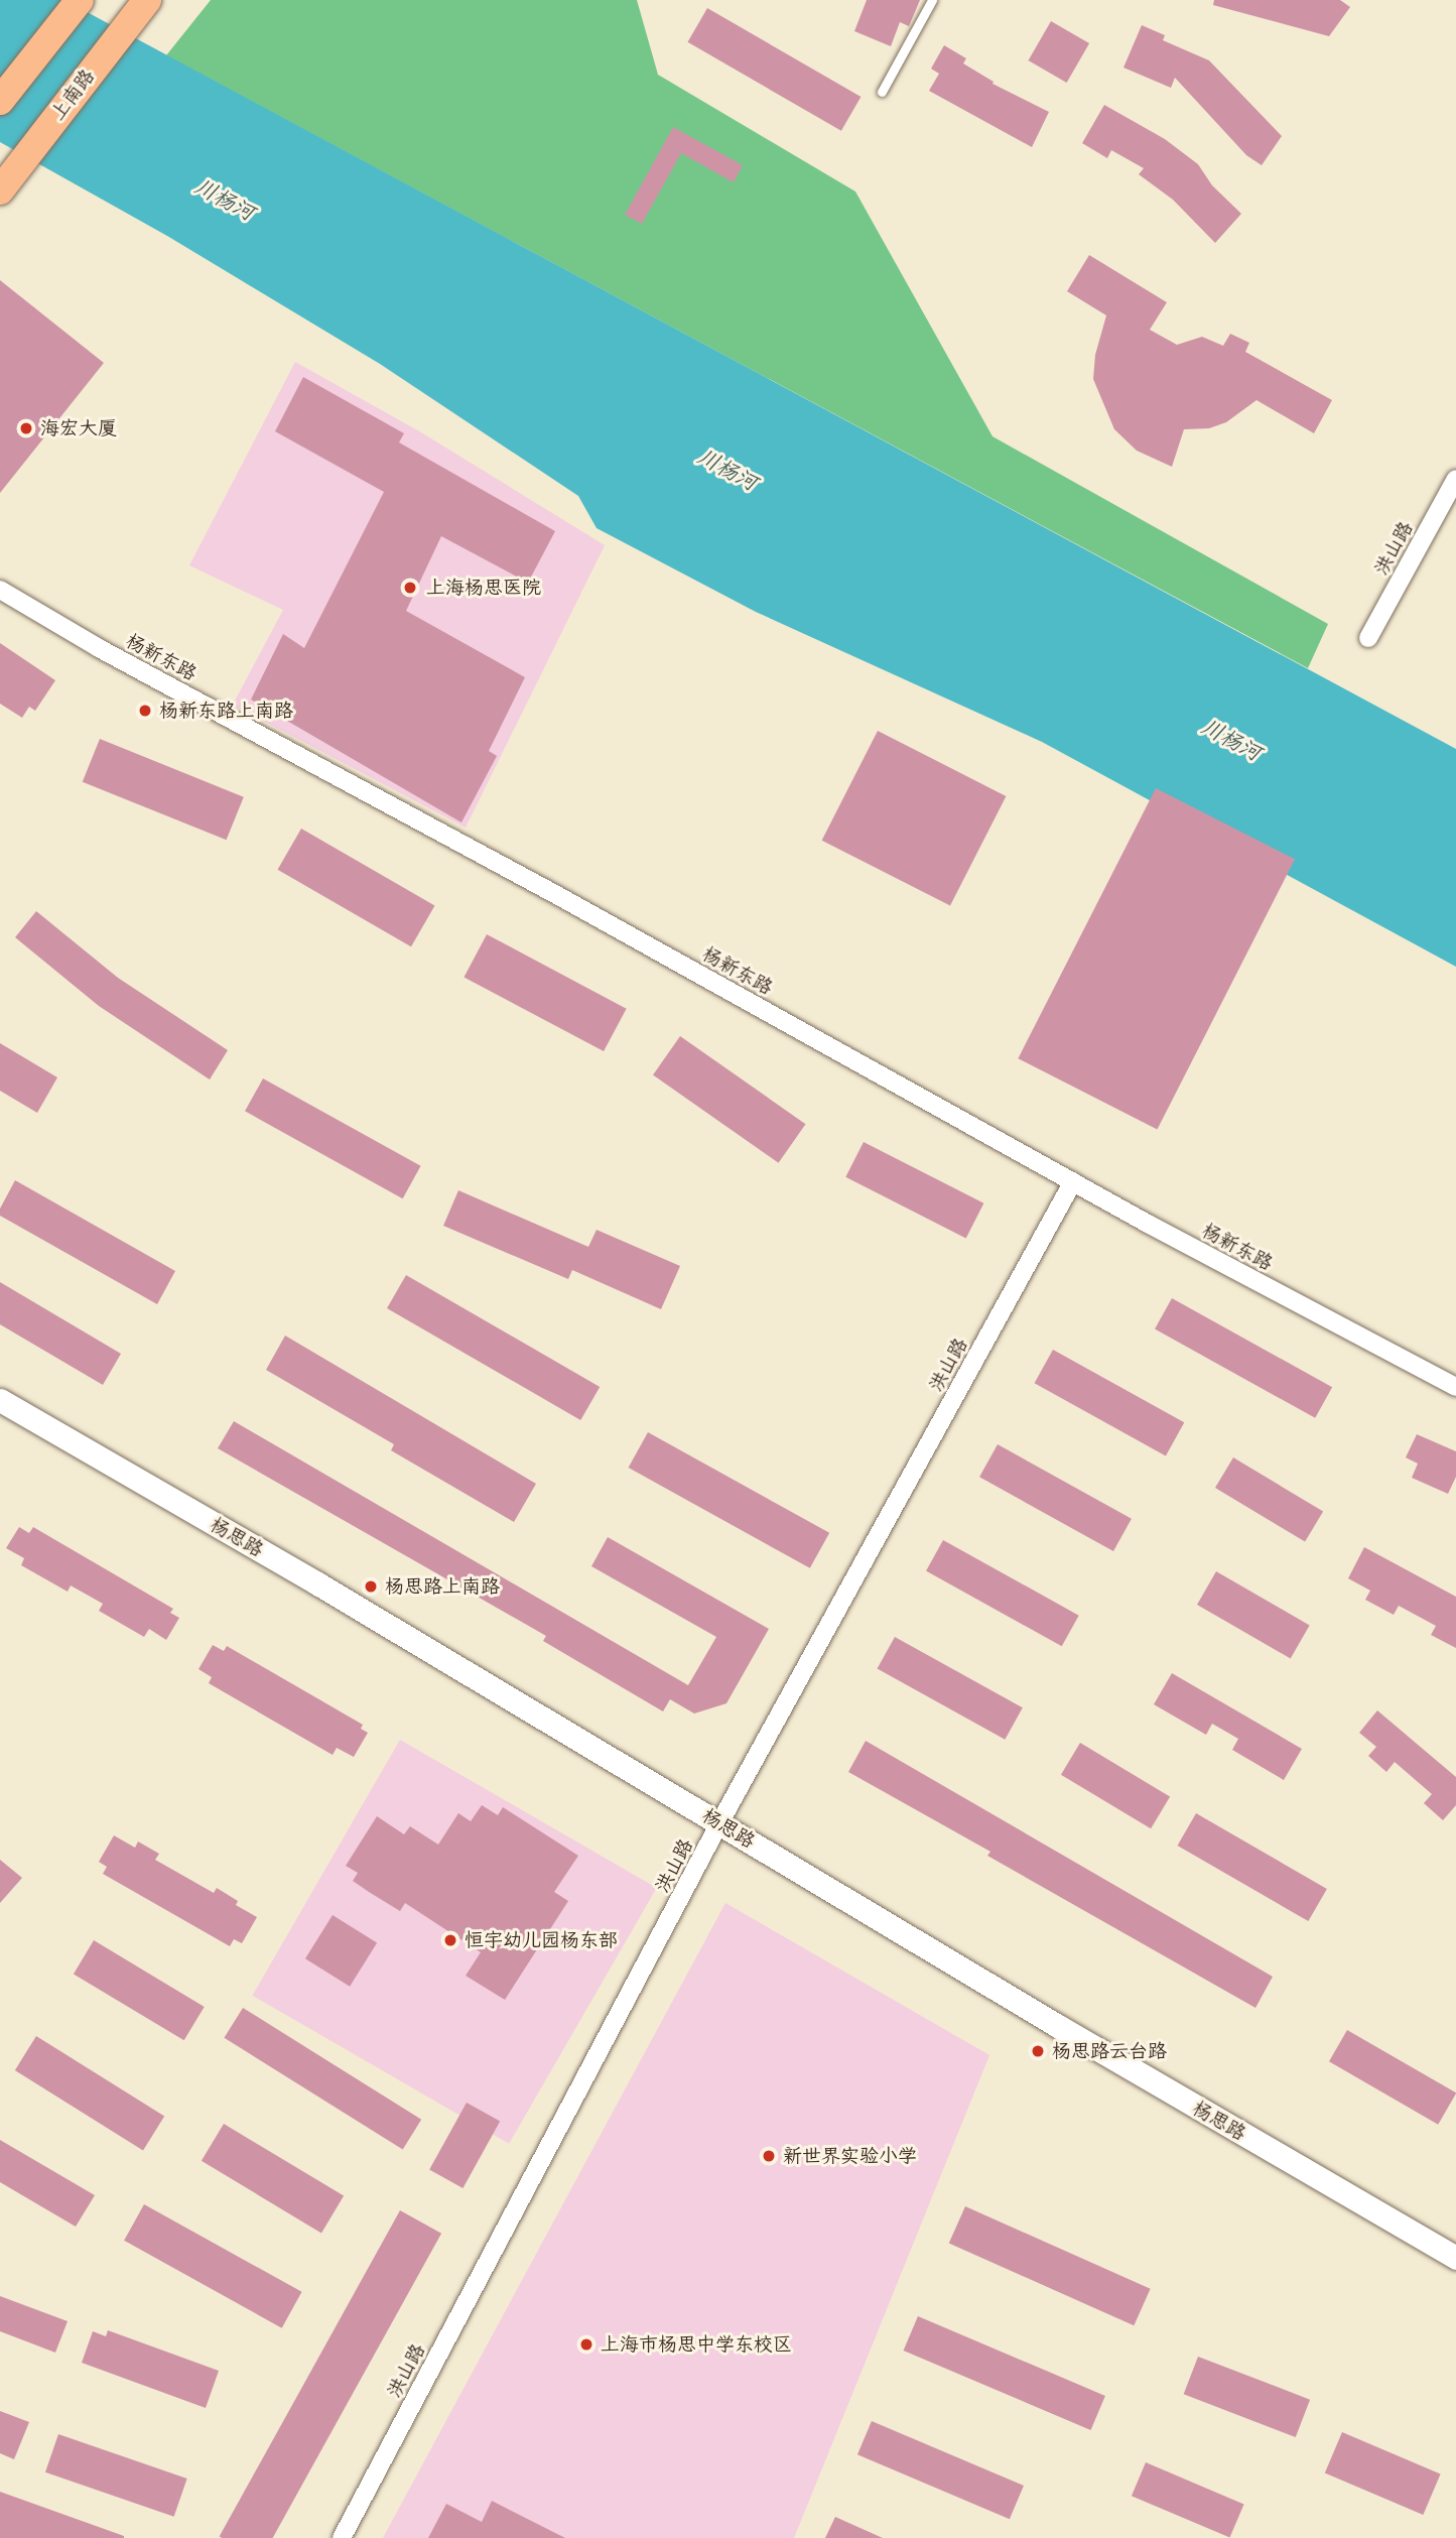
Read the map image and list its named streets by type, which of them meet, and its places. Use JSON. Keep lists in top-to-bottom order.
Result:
{
  "streets": {
    "main road": ["上南路"],
    "street": ["洪山路", "杨新东路", "杨思路"]
  },
  "crossings": [
    ["洪山路", "杨新东路"],
    ["洪山路", "杨思路"]
  ],
  "water": ["川杨河"],
  "places": [
    "海宏大厦",
    "上海杨思医院",
    "杨新东路上南路",
    "杨思路上南路",
    "恒宇幼儿园杨东部",
    "杨思路云台路",
    "新世界实验小学",
    "上海市杨思中学东校区"
  ]
}
